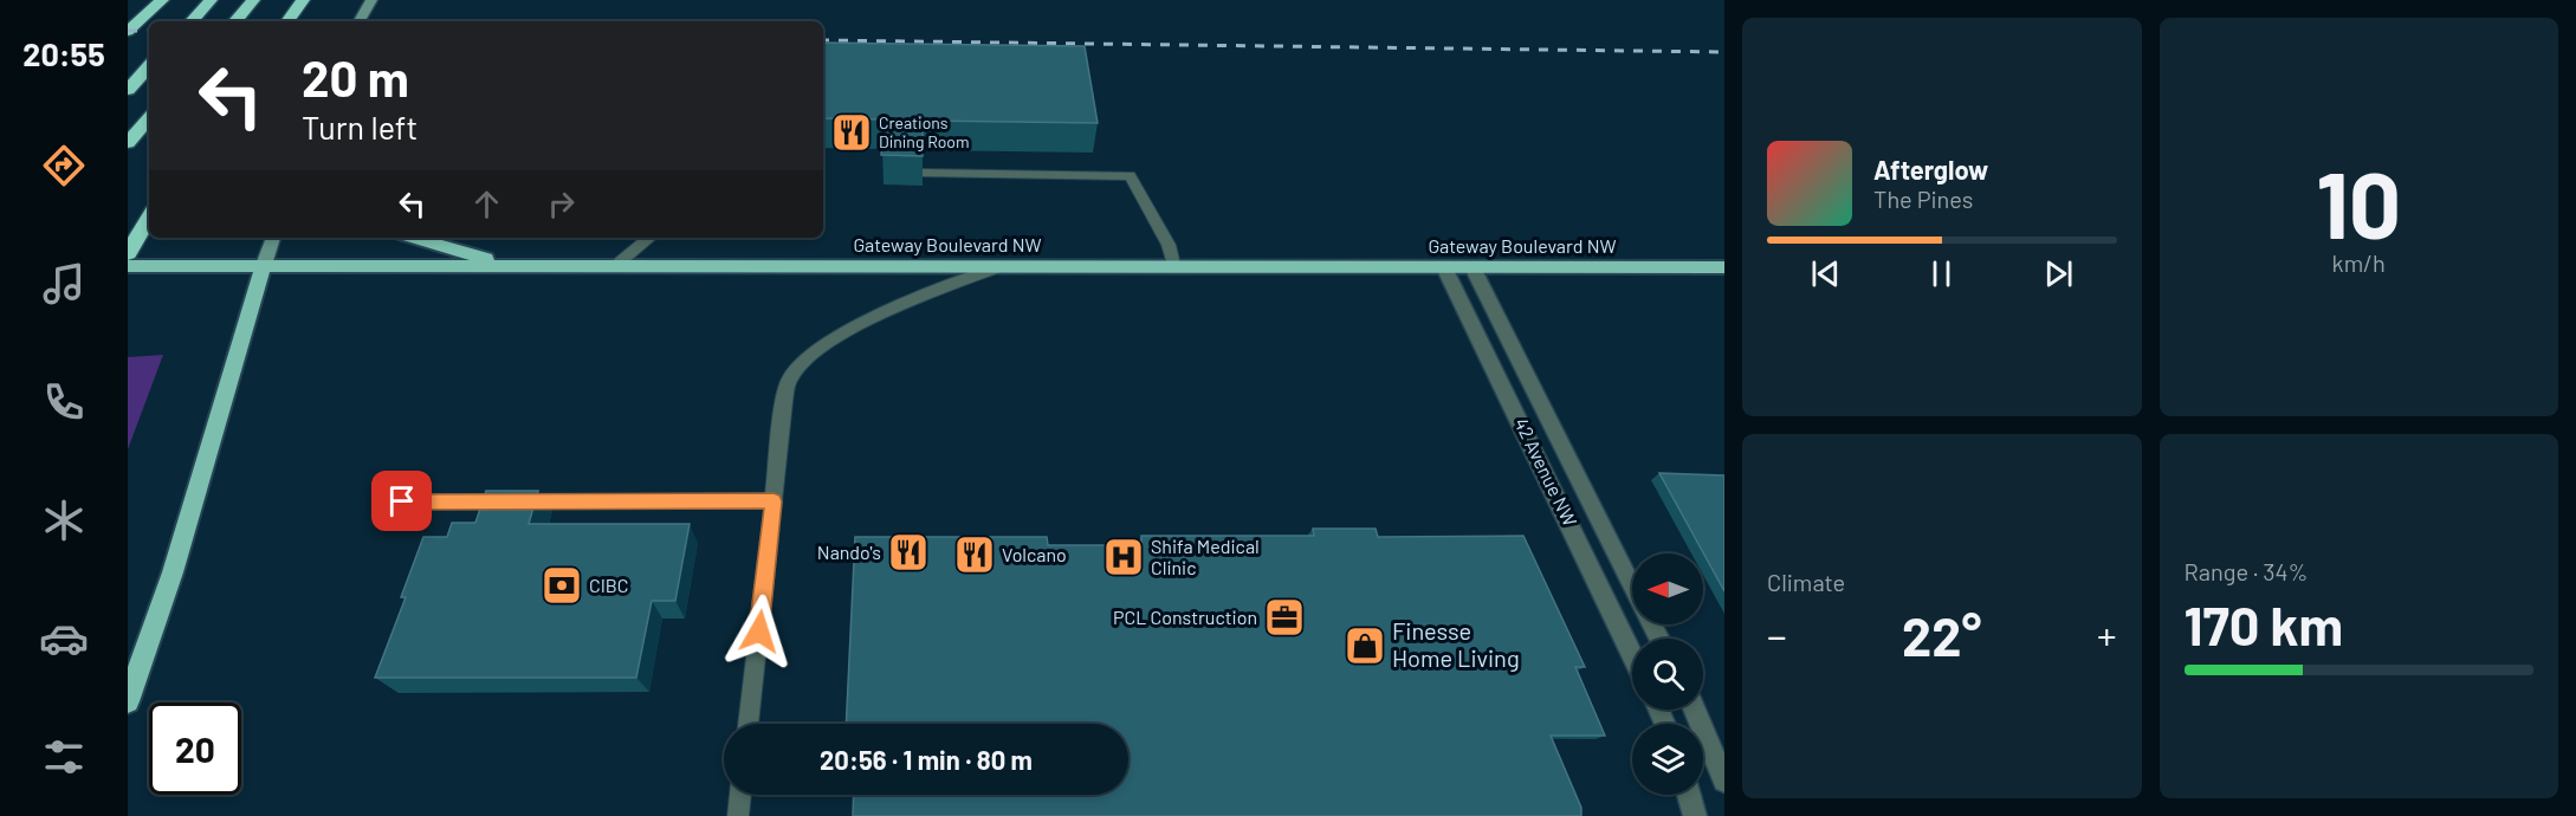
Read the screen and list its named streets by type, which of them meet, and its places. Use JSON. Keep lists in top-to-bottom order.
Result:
{
  "streets": {
    "highway": ["Gateway Boulevard NW"],
    "street": ["42 Avenue NW"]
  },
  "crossings": [
    ["Gateway Boulevard NW", "42 Avenue NW"]
  ],
  "places": {
    "restaurant": ["Creations Dining Room", "Nando's", "Volcano"],
    "hospital": ["Shifa Medical Clinic"],
    "bank": ["CIBC"],
    "office": ["PCL Construction"],
    "shop": ["Finesse Home Living"]
  },
  "north": "left",
  "page": {
    "tabs": "20:55",
    "tile": [
      ["10", "km/h"],
      "Climate",
      ["Range · 34%", "170 km"]
    ],
    "turn": ["20 m", "Turn left"],
    "song": ["Afterglow", "The Pines"],
    "heat": ["−", "22°", "+"],
    "limit": "20",
    "trip": "20:56 · 1 min · 80 m"
  }
}
